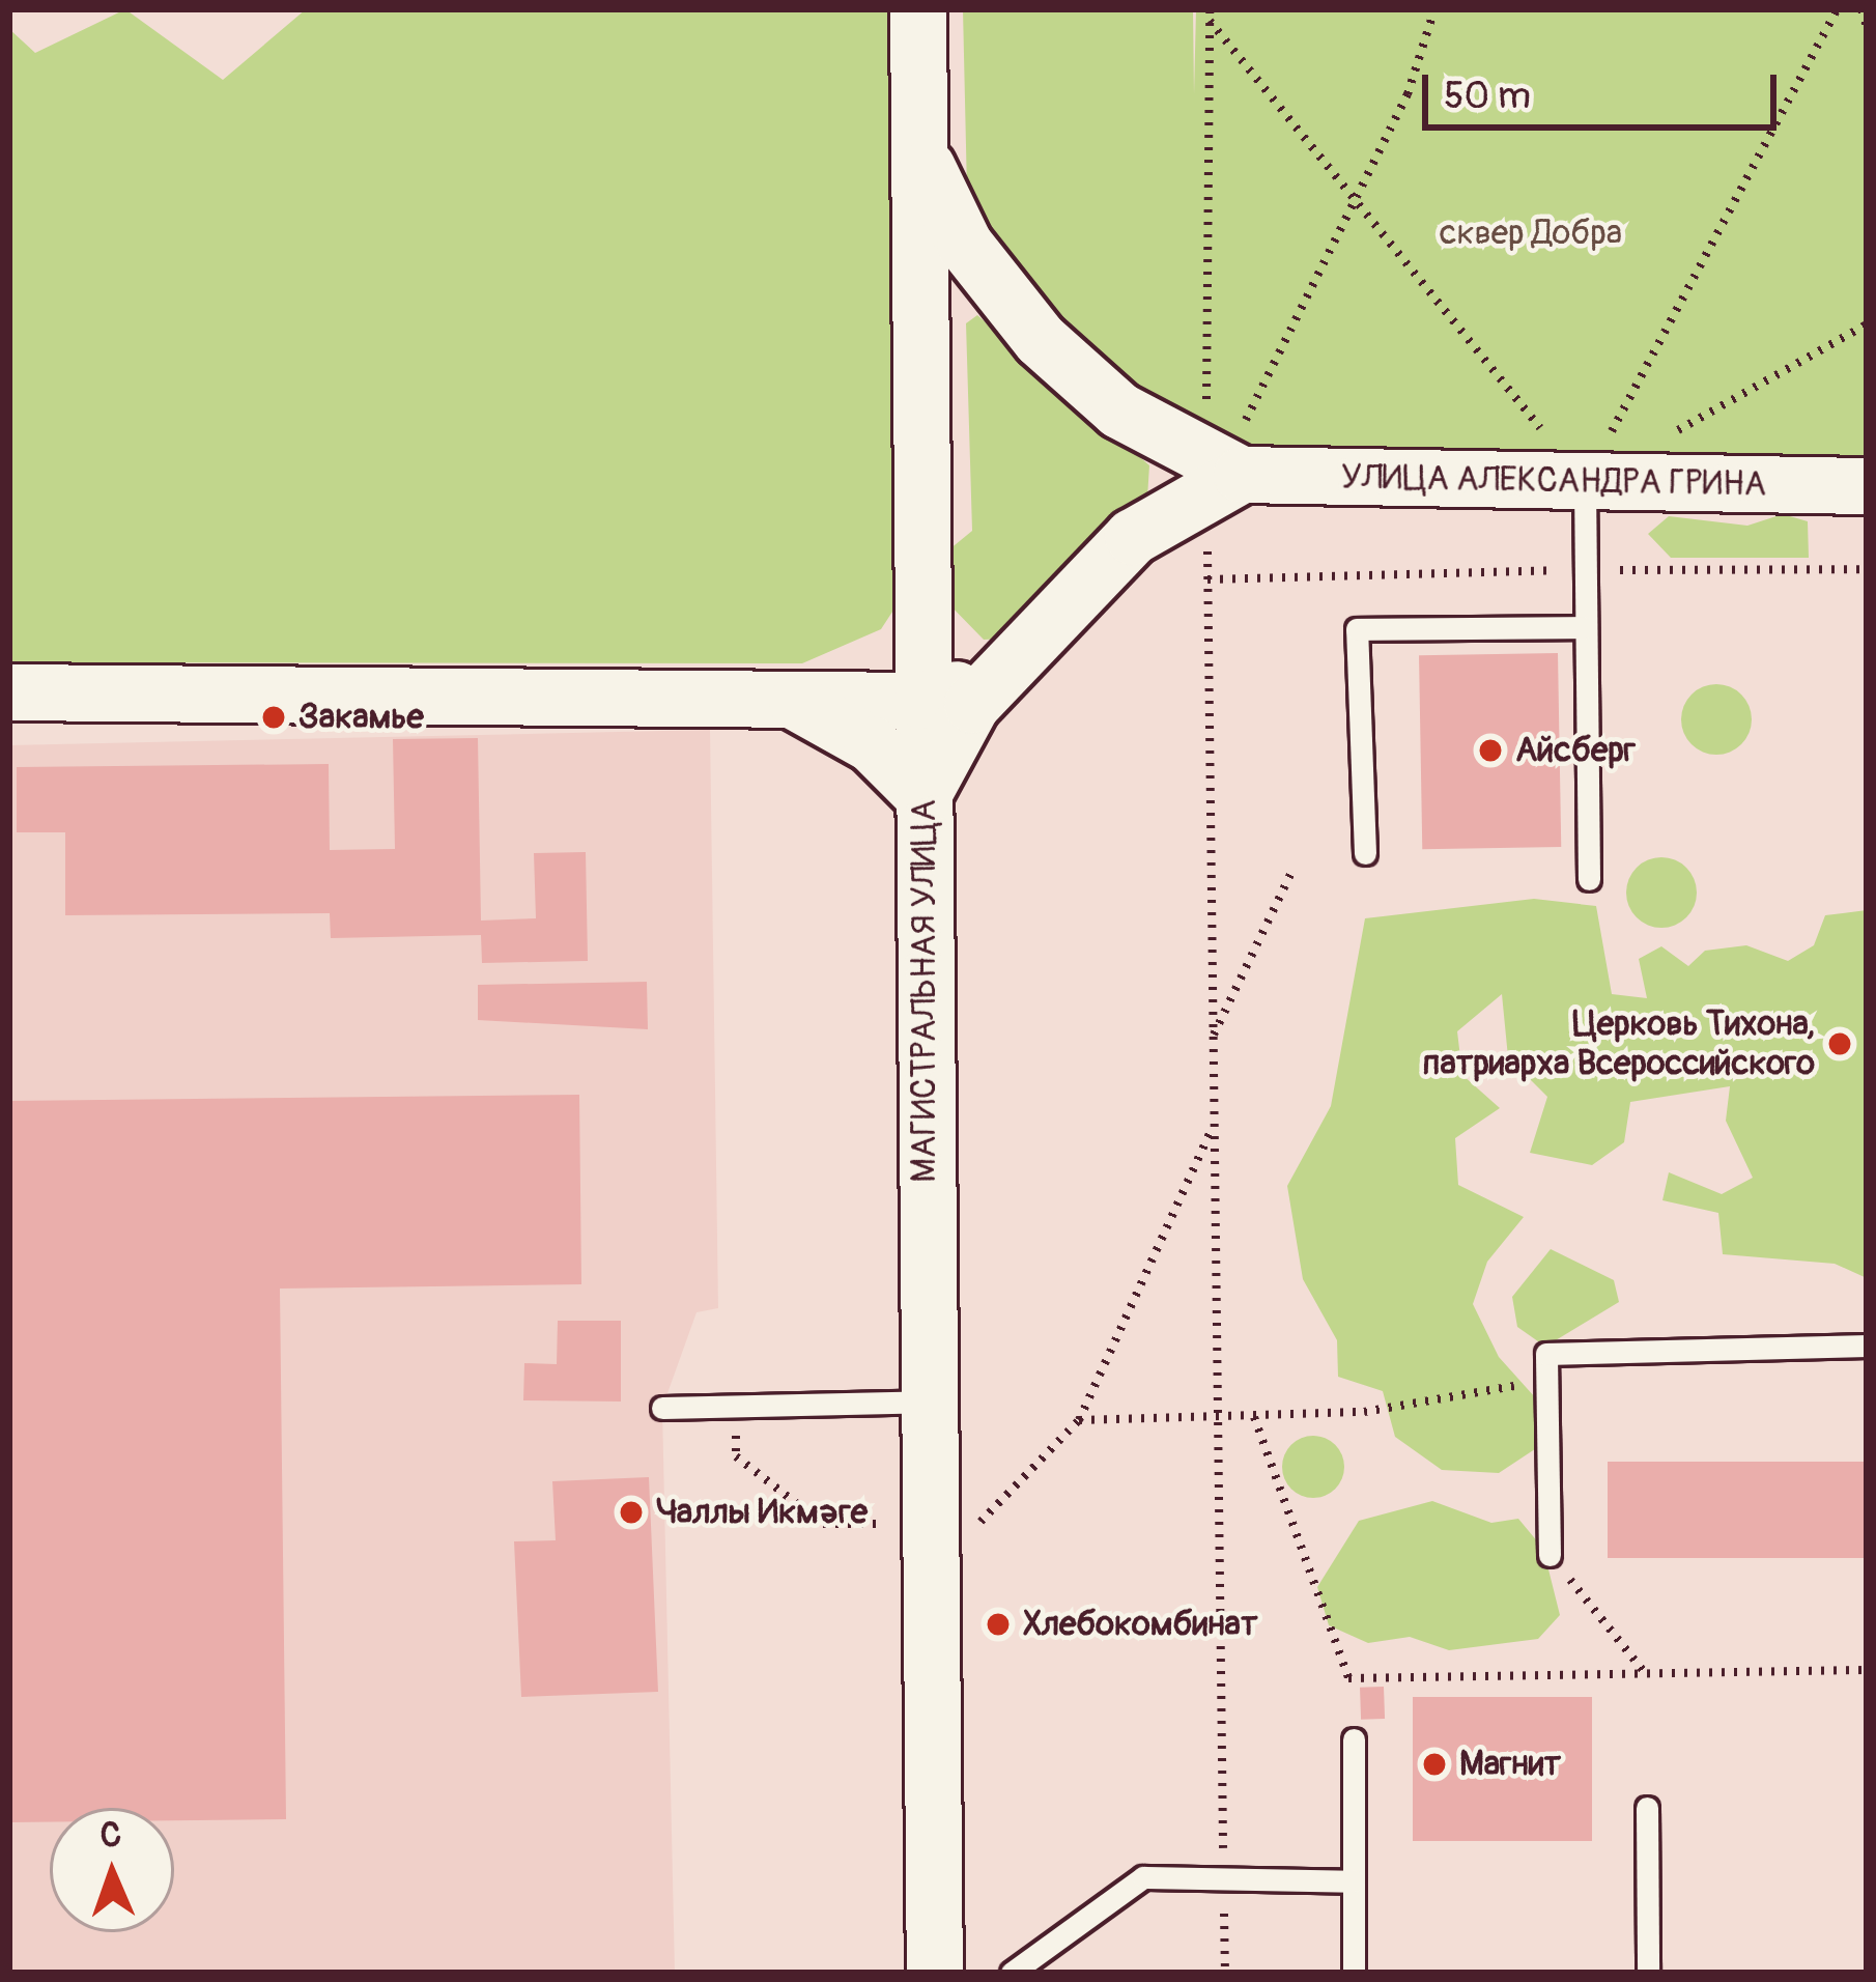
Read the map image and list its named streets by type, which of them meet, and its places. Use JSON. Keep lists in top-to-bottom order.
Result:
{
  "streets": {
    "main road": ["УЛИЦА АЛЕКСАНДРА ГРИНА", "МАГИСТРАЛЬНАЯ УЛИЦА"]
  },
  "parks": ["сквер Добра"],
  "places": [
    "Закамье",
    "Айсберг",
    "Церковь Тихона, патриарха Всероссийского",
    "Чаллы Икмәге",
    "Хлебокомбинат",
    "Магнит"
  ],
  "scale_bar": "50 m",
  "north": "top"
}
